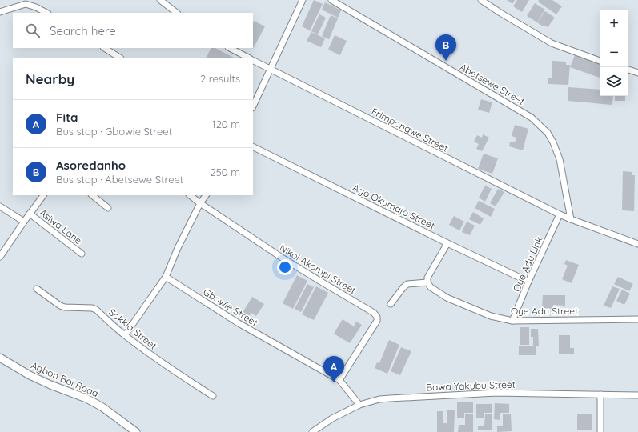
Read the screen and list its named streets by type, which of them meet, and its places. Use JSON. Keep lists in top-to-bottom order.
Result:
{
  "streets": {
    "street": [
      "Abetsewe Street",
      "Frimpongwe Street",
      "Ago Okumajo Street",
      "Asiwa Lane",
      "Oye Adu Link",
      "Nikoi Akompi Street",
      "Gbowie Street",
      "Oye Adu Street",
      "Sokkia Street",
      "Agbon Boi Road",
      "Bawa Yakubu Street"
    ]
  },
  "crossings": [
    ["Abetsewe Street", "Frimpongwe Street"],
    ["Frimpongwe Street", "Oye Adu Link"],
    ["Ago Okumajo Street", "Oye Adu Link"],
    ["Oye Adu Link", "Oye Adu Street"],
    ["Nikoi Akompi Street", "Gbowie Street"],
    ["Gbowie Street", "Bawa Yakubu Street"]
  ],
  "page": {
    "map_buttons": ["+", "−"],
    "search": "Search here",
    "pins": ["B", "A"],
    "heading": ["Nearby", "2 results"],
    "list": [
      {
        "mark": "A",
        "name": "Fita",
        "note": "Bus stop · Gbowie Street",
        "value": "120 m"
      },
      {
        "mark": "B",
        "name": "Asoredanho",
        "note": "Bus stop · Abetsewe Street",
        "value": "250 m"
      }
    ]
  }
}
